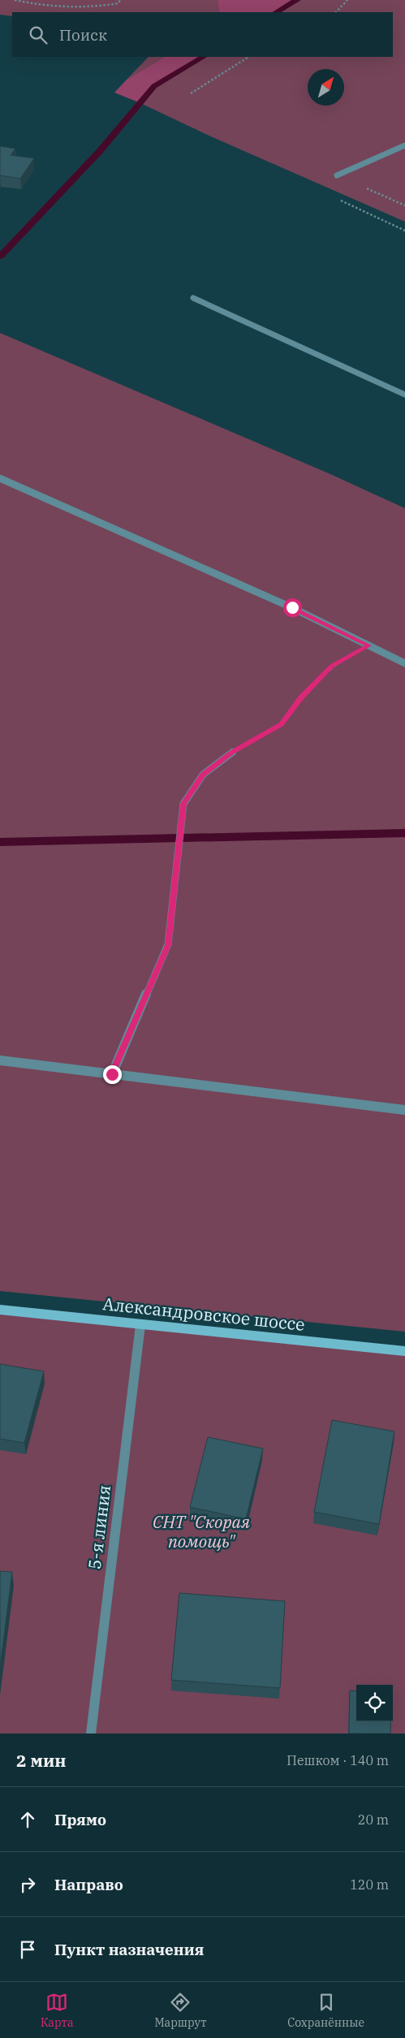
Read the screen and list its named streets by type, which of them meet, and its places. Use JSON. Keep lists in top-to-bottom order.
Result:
{
  "streets": {
    "street": ["Александровское шоссе", "5-я линия"]
  },
  "crossings": [
    ["Александровское шоссе", "5-я линия"]
  ],
  "parks": ["СНТ \"Скорая помощь\""],
  "north": "top right",
  "page": {
    "search": "Поиск",
    "heading": ["2 мин", "Пешком · 140 m"],
    "list": [
      ["Прямо", "20 m"],
      ["Направо", "120 m"],
      "Пункт назначения"
    ],
    "nav": ["Карта", "Маршрут", "Сохранённые"]
  }
}
